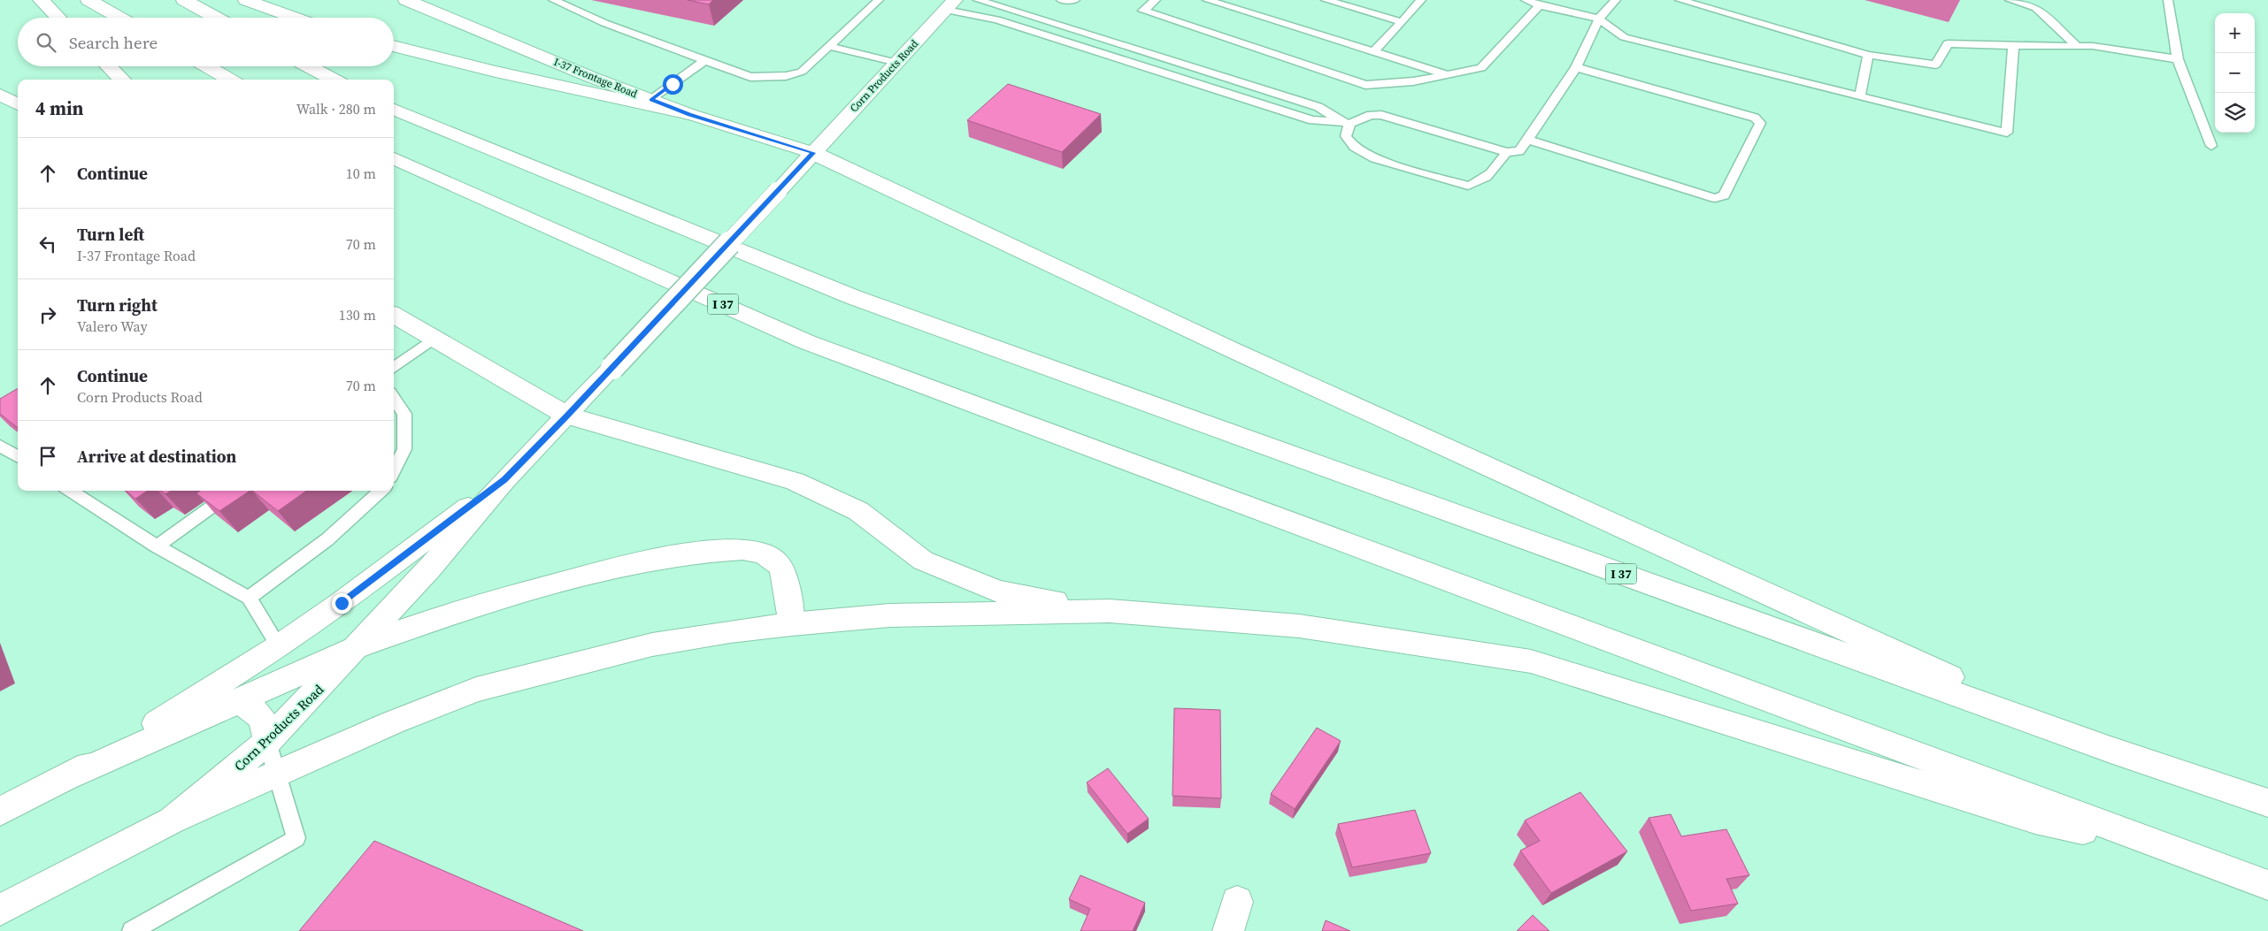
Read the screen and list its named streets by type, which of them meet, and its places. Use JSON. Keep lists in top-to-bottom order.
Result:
{
  "streets": {
    "main road": ["Corn Products Road", "I-37 Frontage Road", "I 37"]
  },
  "crossings": [
    ["Corn Products Road", "I-37 Frontage Road"],
    ["I-37 Frontage Road", "I 37"]
  ],
  "page": {
    "map_buttons": ["+", "−"],
    "search": "Search here",
    "heading": ["4 min", "Walk · 280 m"],
    "list": [
      ["Continue", "10 m"],
      ["Turn left", "I-37 Frontage Road", "70 m"],
      ["Turn right", "Valero Way", "130 m"],
      ["Continue", "Corn Products Road", "70 m"],
      "Arrive at destination"
    ]
  }
}
